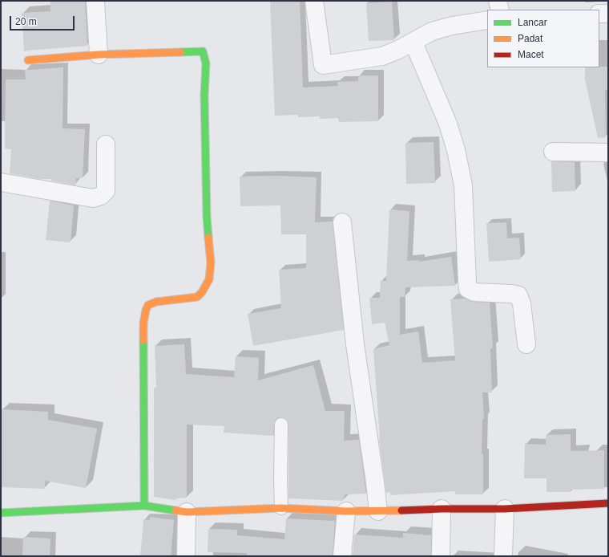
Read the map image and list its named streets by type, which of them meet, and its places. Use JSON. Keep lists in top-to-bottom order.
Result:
{
  "legend": ["Lancar", "Padat", "Macet"],
  "scale_bar": "20 m"
}
